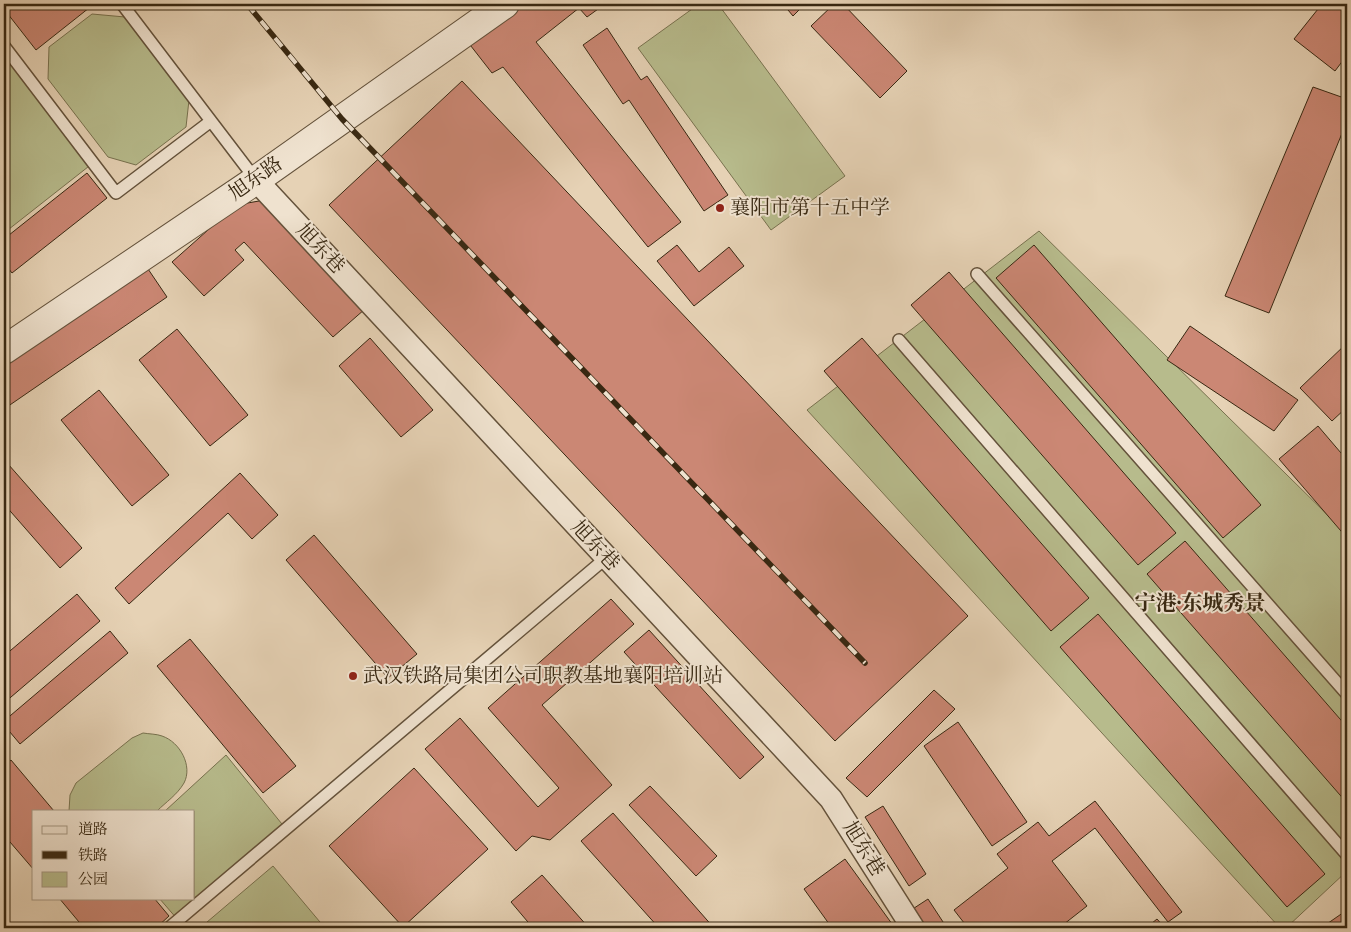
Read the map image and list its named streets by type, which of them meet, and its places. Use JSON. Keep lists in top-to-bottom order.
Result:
{
  "streets": {
    "street": ["旭东路", "旭东巷"]
  },
  "crossings": [
    ["旭东路", "旭东巷"]
  ],
  "districts": ["宁港·东城秀景"],
  "places": ["襄阳市第十五中学", "武汉铁路局集团公司职教基地襄阳培训站"],
  "legend": ["道路", "铁路", "公园"]
}
